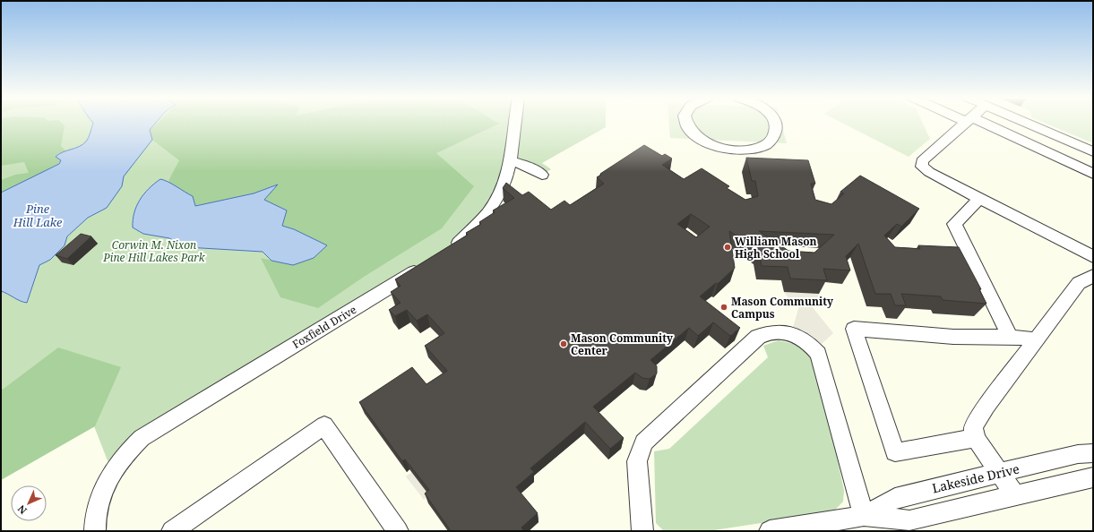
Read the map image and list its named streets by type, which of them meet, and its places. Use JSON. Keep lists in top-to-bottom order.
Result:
{
  "streets": {
    "street": ["Foxfield Drive", "Lakeside Drive"]
  },
  "water": ["Pine Hill Lake"],
  "parks": ["Corwin M. Nixon Pine Hill Lakes Park"],
  "places": ["William Mason High School", "Mason Community Campus", "Mason Community Center"],
  "north": "bottom left"
}
